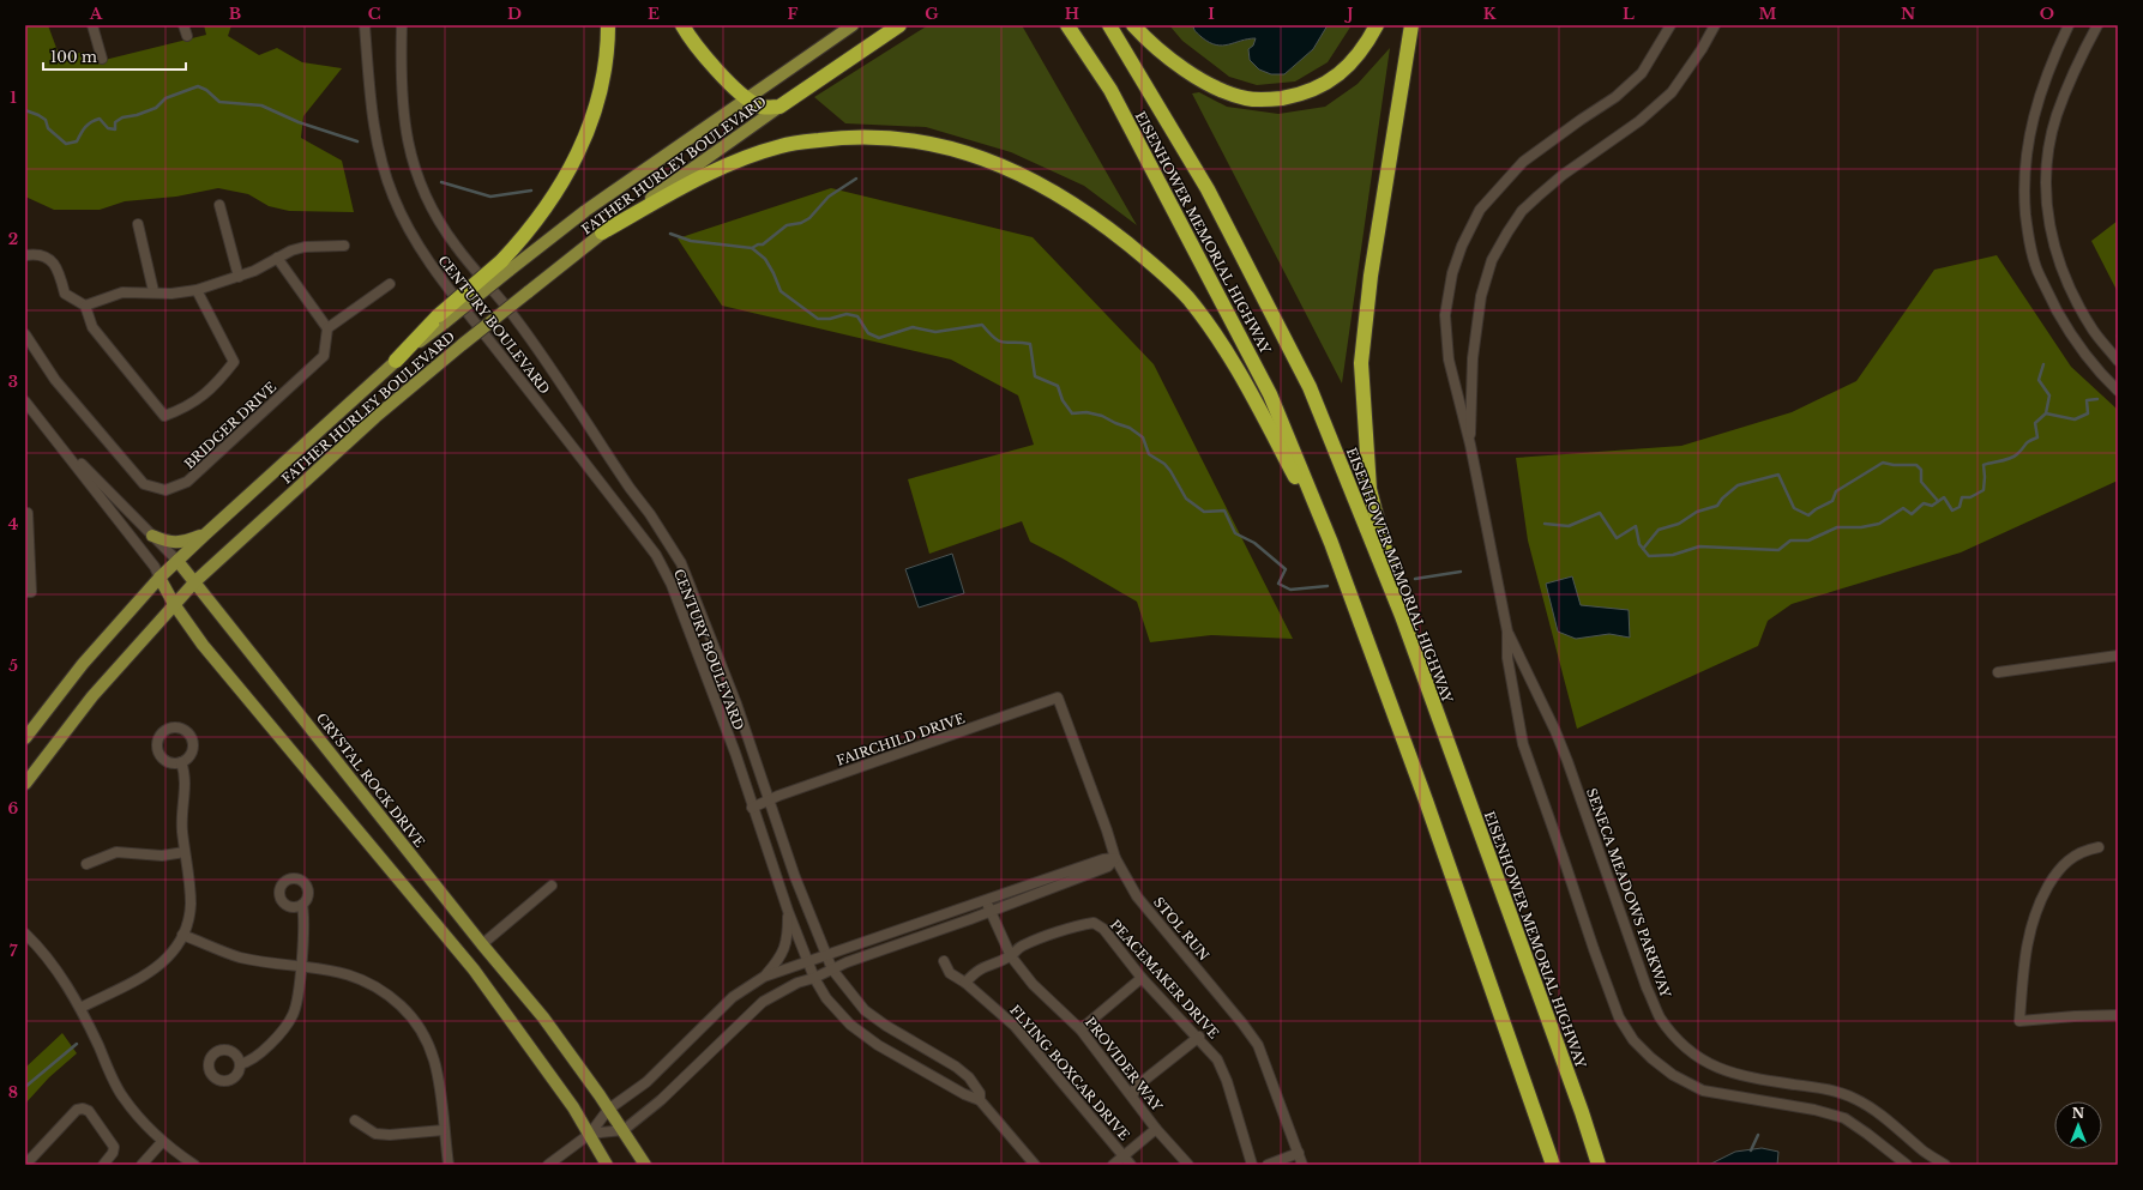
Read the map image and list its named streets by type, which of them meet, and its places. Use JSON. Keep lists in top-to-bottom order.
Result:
{
  "streets": {
    "highway": ["EISENHOWER MEMORIAL HIGHWAY"],
    "main road": ["FATHER HURLEY BOULEVARD", "CRYSTAL ROCK DRIVE"],
    "street": [
      "CENTURY BOULEVARD",
      "BRIDGER DRIVE",
      "FAIRCHILD DRIVE",
      "SENECA MEADOWS PARKWAY",
      "STOL RUN",
      "PEACEMAKER DRIVE",
      "PROVIDER WAY",
      "FLYING BOXCAR DRIVE"
    ]
  },
  "crossings": [
    ["FATHER HURLEY BOULEVARD", "CRYSTAL ROCK DRIVE"],
    ["CENTURY BOULEVARD", "FAIRCHILD DRIVE"],
    ["FAIRCHILD DRIVE", "STOL RUN"],
    ["PEACEMAKER DRIVE", "PROVIDER WAY"],
    ["PEACEMAKER DRIVE", "FLYING BOXCAR DRIVE"]
  ],
  "scale_bar": "100 m",
  "north": "top",
  "grid": {
    "columns": [
      "A",
      "B",
      "C",
      "D",
      "E",
      "F",
      "G",
      "H",
      "I",
      "J",
      "K",
      "L",
      "M",
      "N",
      "O"
    ],
    "rows": [
      "1",
      "2",
      "3",
      "4",
      "5",
      "6",
      "7",
      "8"
    ]
  }
}
